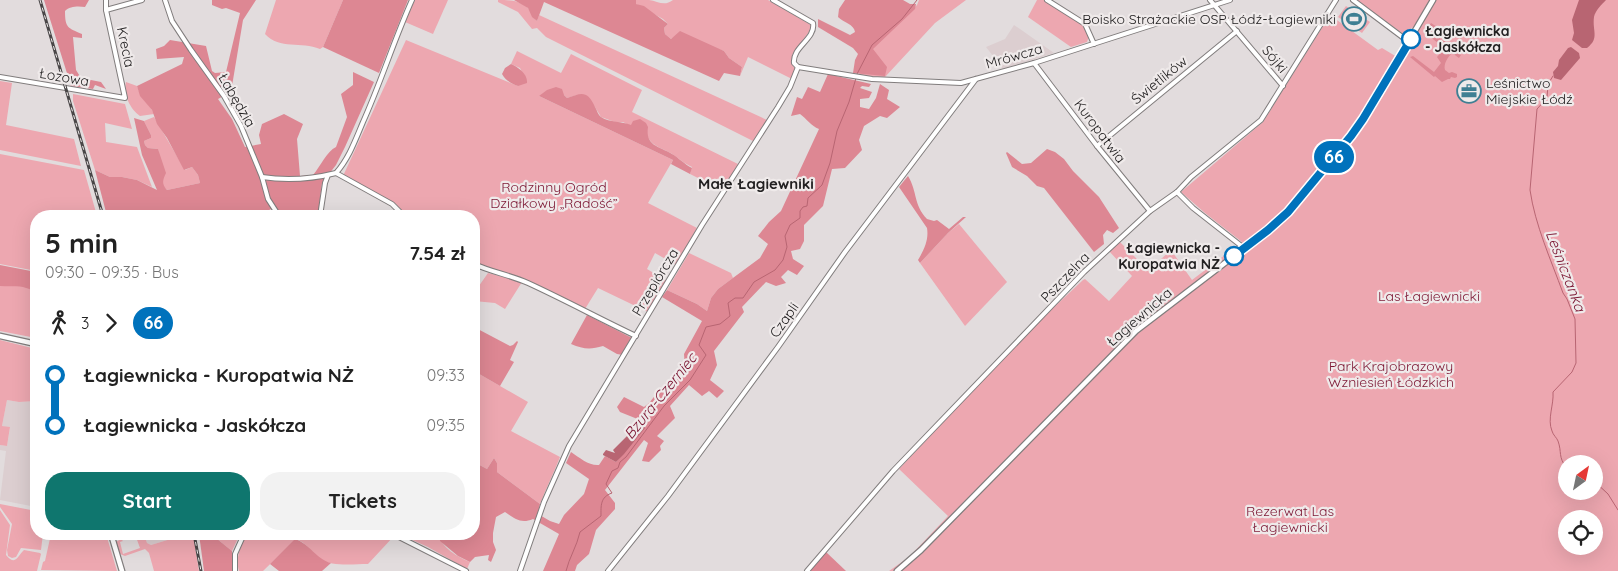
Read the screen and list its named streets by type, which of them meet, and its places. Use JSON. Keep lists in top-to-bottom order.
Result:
{
  "streets": {
    "street": [
      "Krecia",
      "Mrówcza",
      "Sójki",
      "Łozowa",
      "Świetlików",
      "Łabędzia",
      "Kuropatwia",
      "Pszczelna",
      "Przepiórcza",
      "Łagiewnicka",
      "Czapli"
    ]
  },
  "crossings": [
    ["Krecia", "Łozowa"],
    ["Mrówcza", "Sójki"],
    ["Mrówcza", "Kuropatwia"],
    ["Mrówcza", "Przepiórcza"],
    ["Mrówcza", "Czapli"],
    ["Sójki", "Świetlików"],
    ["Sójki", "Pszczelna"],
    ["Świetlików", "Kuropatwia"],
    ["Kuropatwia", "Pszczelna"]
  ],
  "districts": ["Małe Łagiewniki"],
  "water": ["Leśniczanka", "Bzura-Czerniec"],
  "parks": [
    "Rodzinny Ogród Działkowy „Radość”",
    "Las Łagiewnicki",
    "Park Krajobrazowy Wzniesień Łódzkich",
    "Rezerwat Las Łagiewnicki"
  ],
  "places": {
    "sports": ["Boisko Strażackie OSP Łódź-Łagiewniki"],
    "other": ["Łagiewnicka - Jaskółcza", "Łagiewnicka - Kuropatwia NŻ"],
    "office": ["Leśnictwo Miejskie Łódź"]
  },
  "lines": ["bus line 66"],
  "north": "top right",
  "page": {
    "on_map": "66",
    "heading": ["5 min", "09:30 – 09:35 · Bus", "7.54 zł"],
    "legs": ["3", "66"],
    "list": [
      {
        "name": "Łagiewnicka - Kuropatwia NŻ",
        "value": "09:33"
      },
      {
        "name": "Łagiewnicka - Jaskółcza",
        "value": "09:35"
      }
    ],
    "buttons": ["Start", "Tickets"]
  }
}
